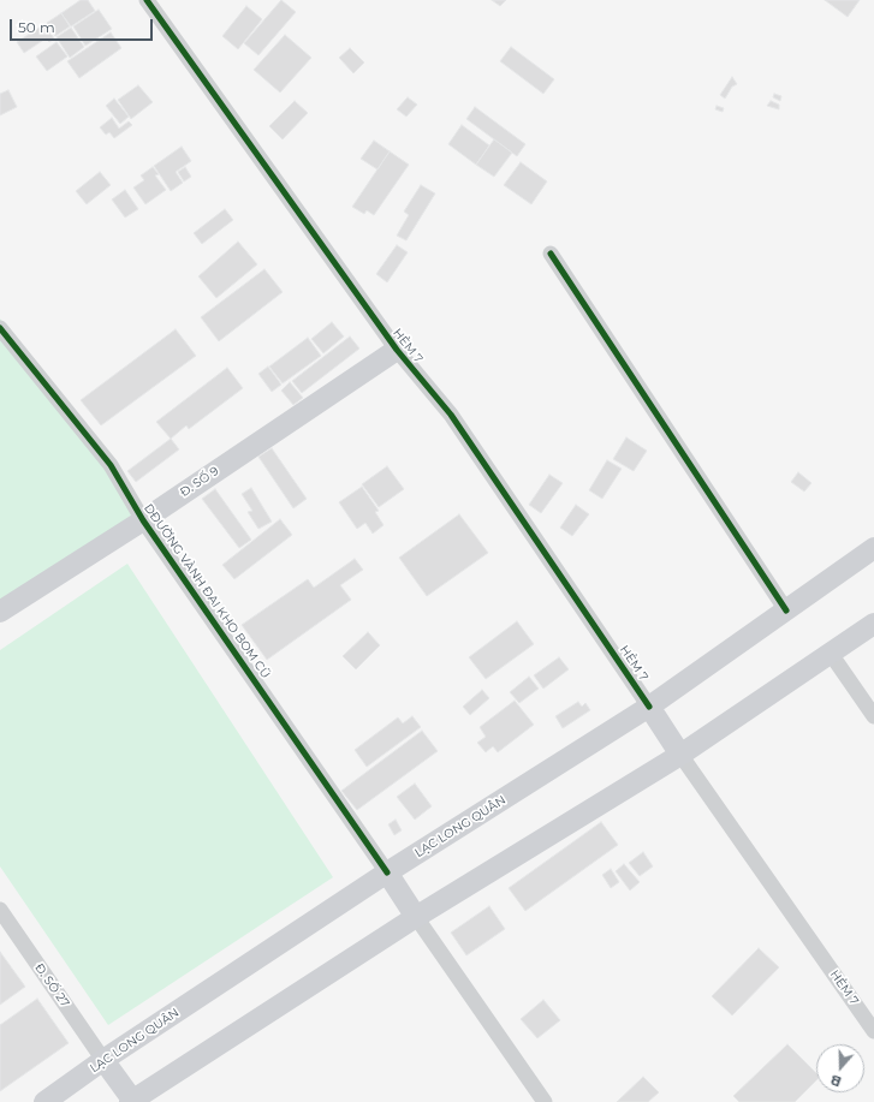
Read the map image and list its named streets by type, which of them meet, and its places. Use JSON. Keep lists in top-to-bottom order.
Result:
{
  "streets": {
    "main road": ["Đ. SỐ 9", "LẠC LONG QUÂN"],
    "street": ["HẺM 7", "DĐƯỜNG VÀNH ĐAI KHO BOM CŨ", "Đ. SỐ 27"]
  },
  "crossings": [
    ["HẺM 7", "Đ. SỐ 9"],
    ["HẺM 7", "LẠC LONG QUÂN"],
    ["Đ. SỐ 9", "DĐƯỜNG VÀNH ĐAI KHO BOM CŨ"],
    ["DĐƯỜNG VÀNH ĐAI KHO BOM CŨ", "LẠC LONG QUÂN"],
    ["LẠC LONG QUÂN", "Đ. SỐ 27"]
  ],
  "scale_bar": "50 m",
  "north": "bottom"
}
